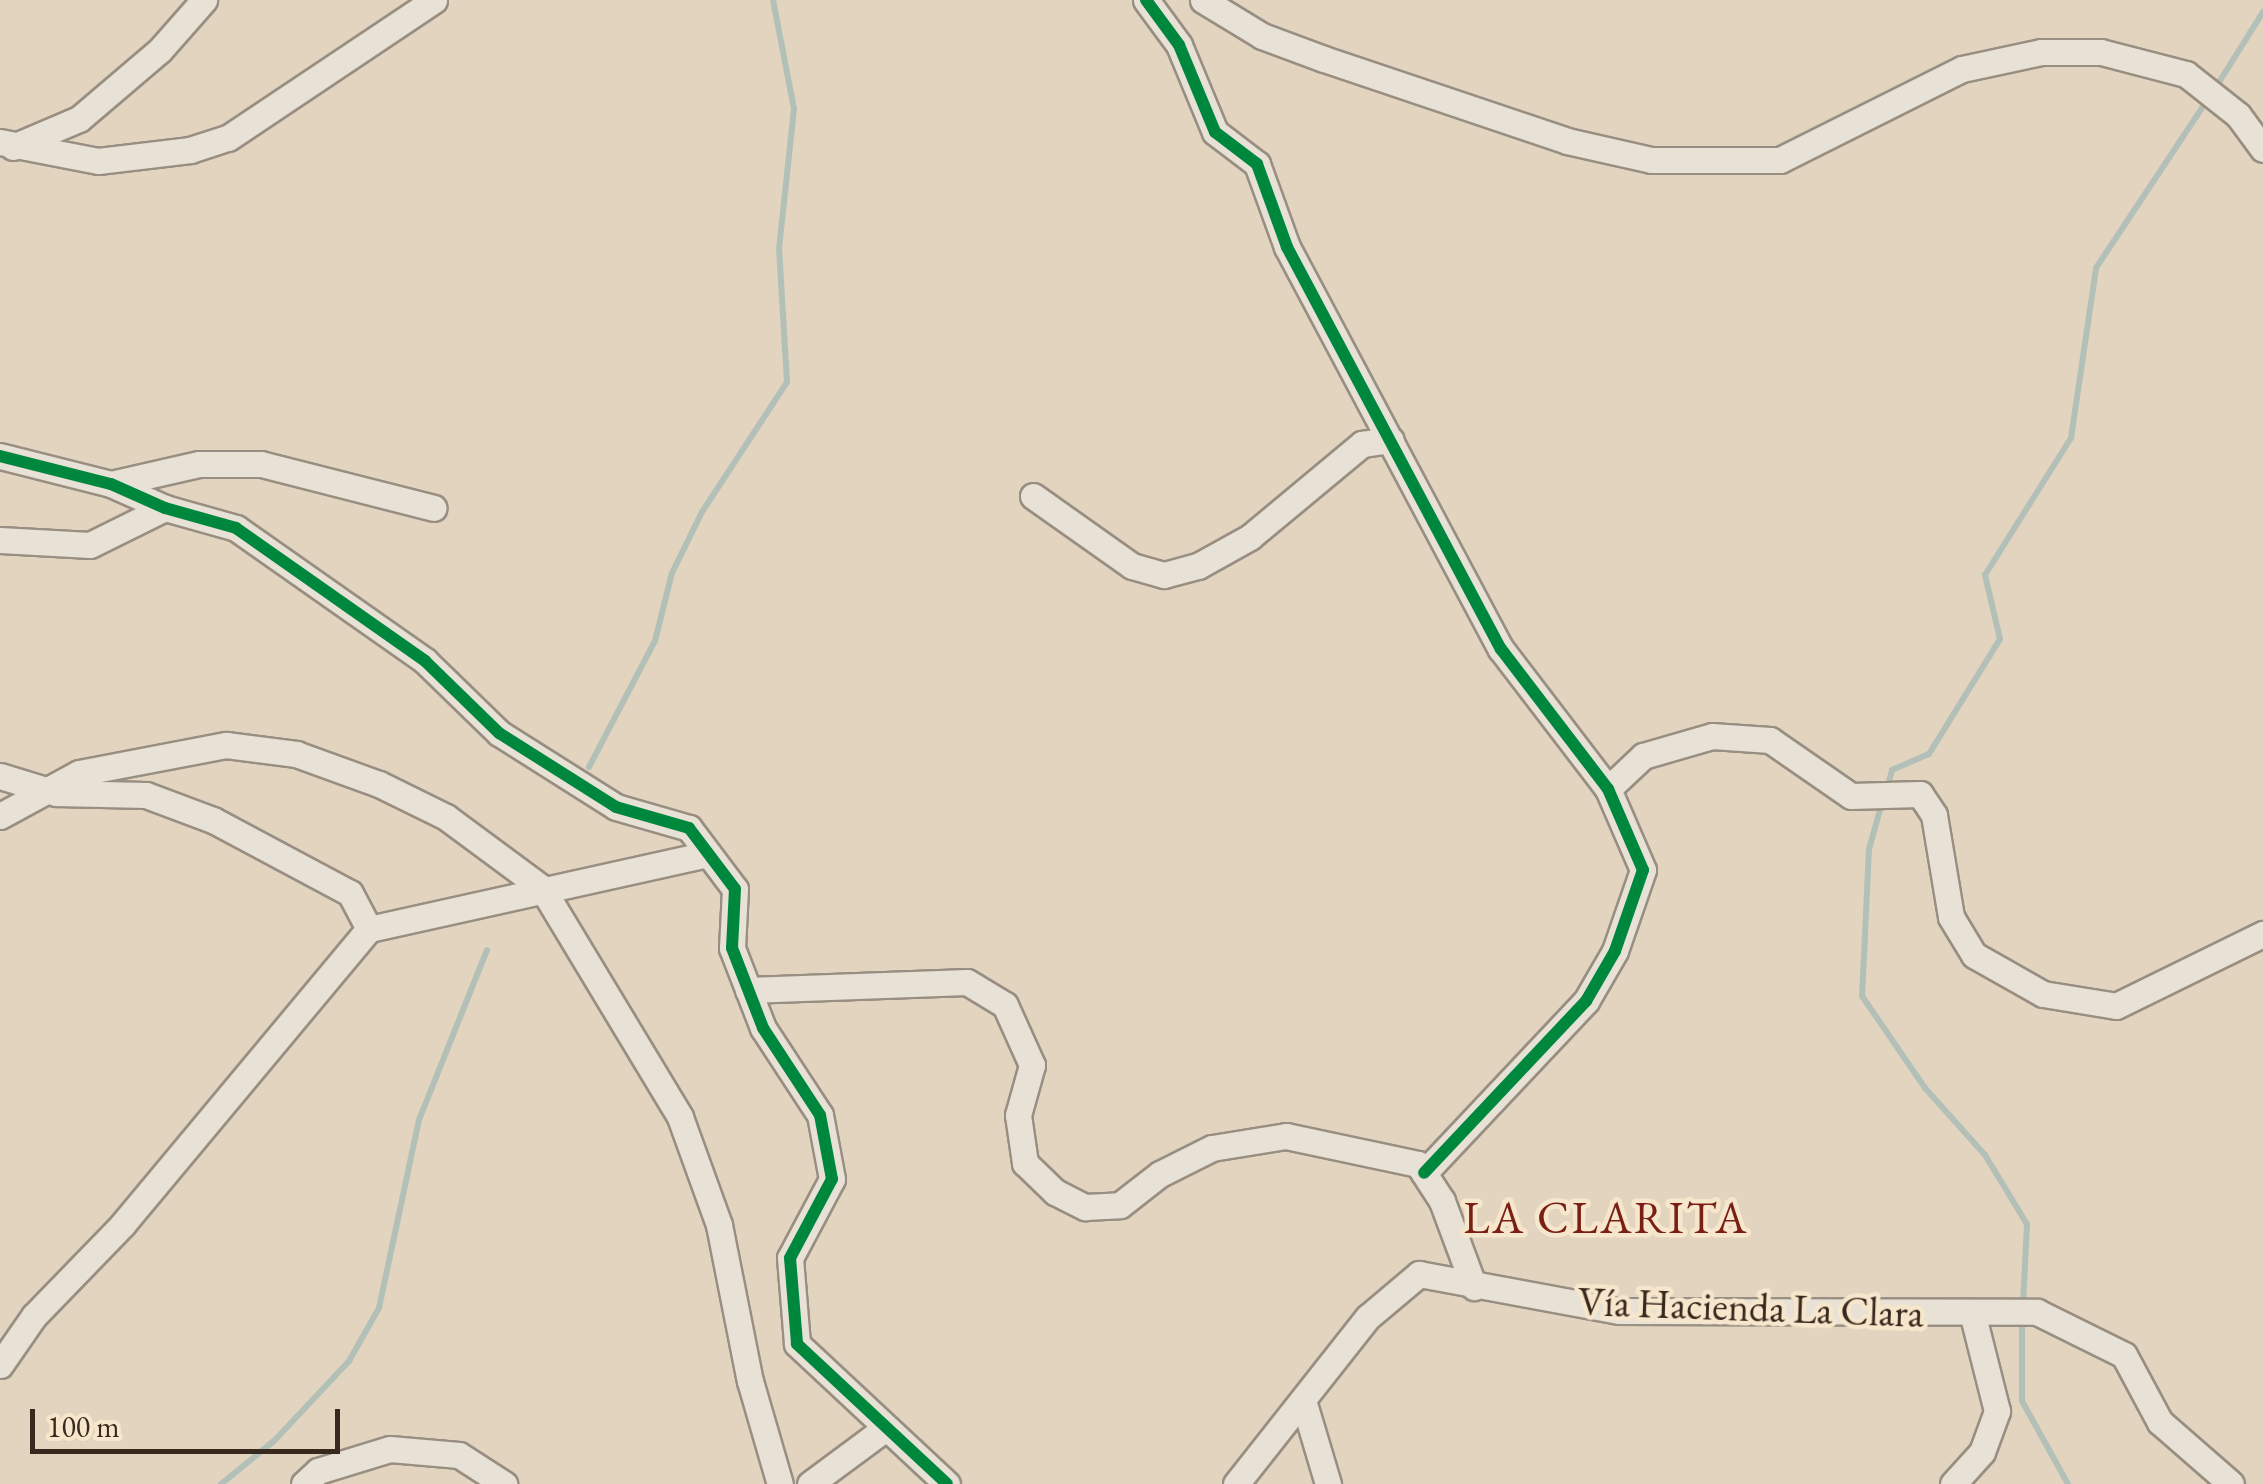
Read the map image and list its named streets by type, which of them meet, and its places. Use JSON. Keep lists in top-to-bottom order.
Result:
{
  "streets": {
    "street": ["Vía Hacienda La Clara"]
  },
  "districts": ["LA CLARITA"],
  "scale_bar": "100 m"
}
